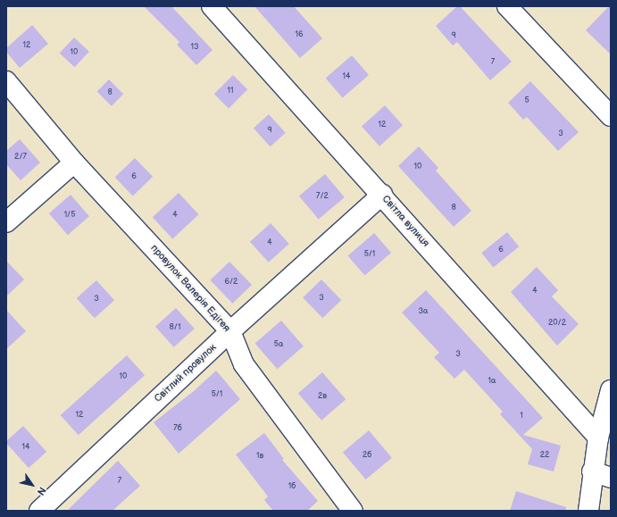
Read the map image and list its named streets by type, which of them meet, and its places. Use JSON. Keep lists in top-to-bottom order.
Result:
{
  "streets": {
    "street": ["Світла вулиця", "провулок Валерія Едігея", "Світлий провулок"]
  },
  "crossings": [
    ["Світла вулиця", "Світлий провулок"],
    ["провулок Валерія Едігея", "Світлий провулок"]
  ],
  "house_numbers": [
    "16",
    "9",
    "12",
    "13",
    "10",
    "7",
    "14",
    "11",
    "8",
    "5",
    "12",
    "9",
    "3",
    "2/7",
    "10",
    "6",
    "7/2",
    "8",
    "1/5",
    "4",
    "4",
    "6",
    "5/1",
    "6/2",
    "4",
    "3",
    "3",
    "3а",
    "20/2",
    "8/1",
    "5а",
    "3",
    "10",
    "1а",
    "5/1",
    "2в",
    "12",
    "1",
    "7б",
    "14",
    "2б",
    "22",
    "1в",
    "7",
    "1б"
  ],
  "north": "bottom right"
}
